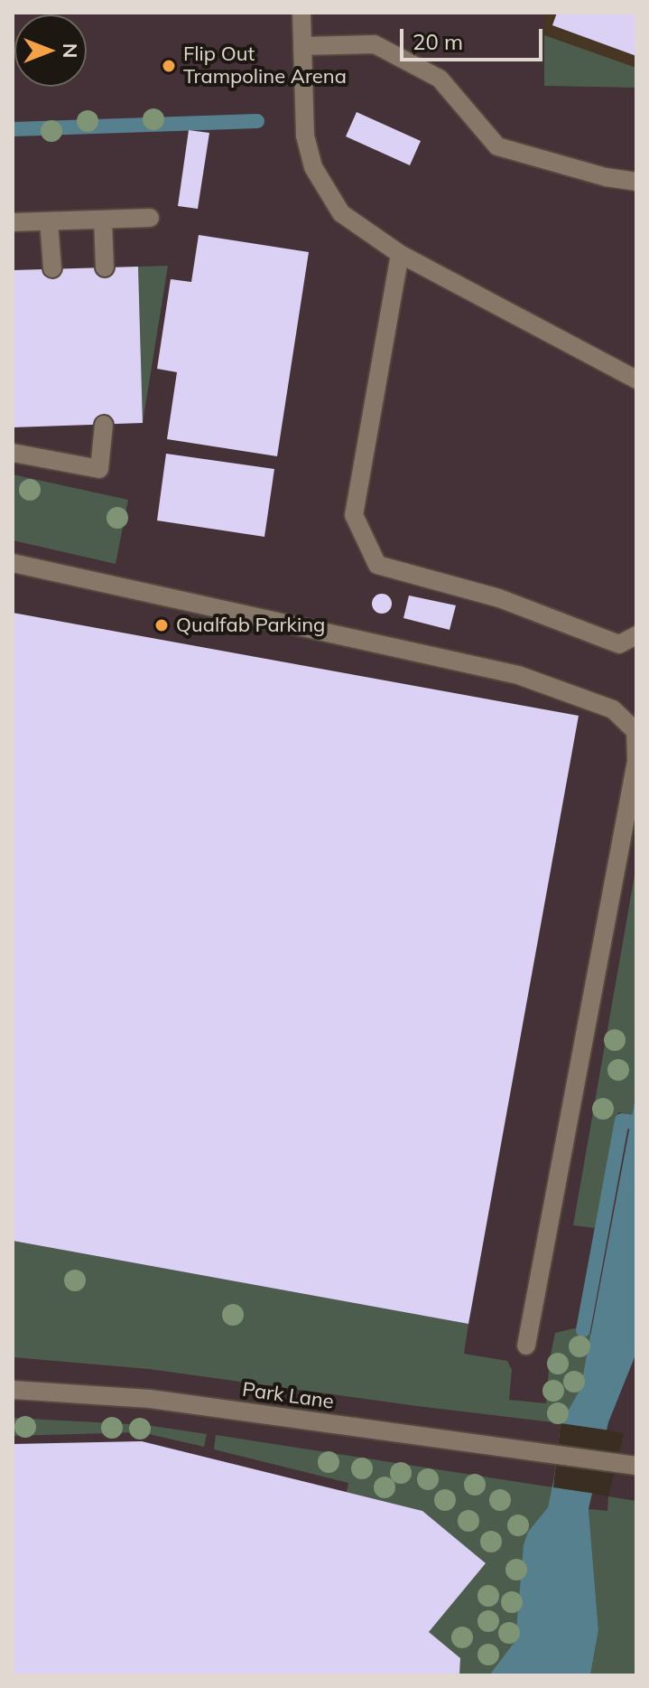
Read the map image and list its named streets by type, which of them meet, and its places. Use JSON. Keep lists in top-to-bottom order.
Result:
{
  "streets": {
    "main road": ["Park Lane"]
  },
  "places": ["Flip Out Trampoline Arena", "Qualfab Parking"],
  "scale_bar": "20 m",
  "north": "right"
}
